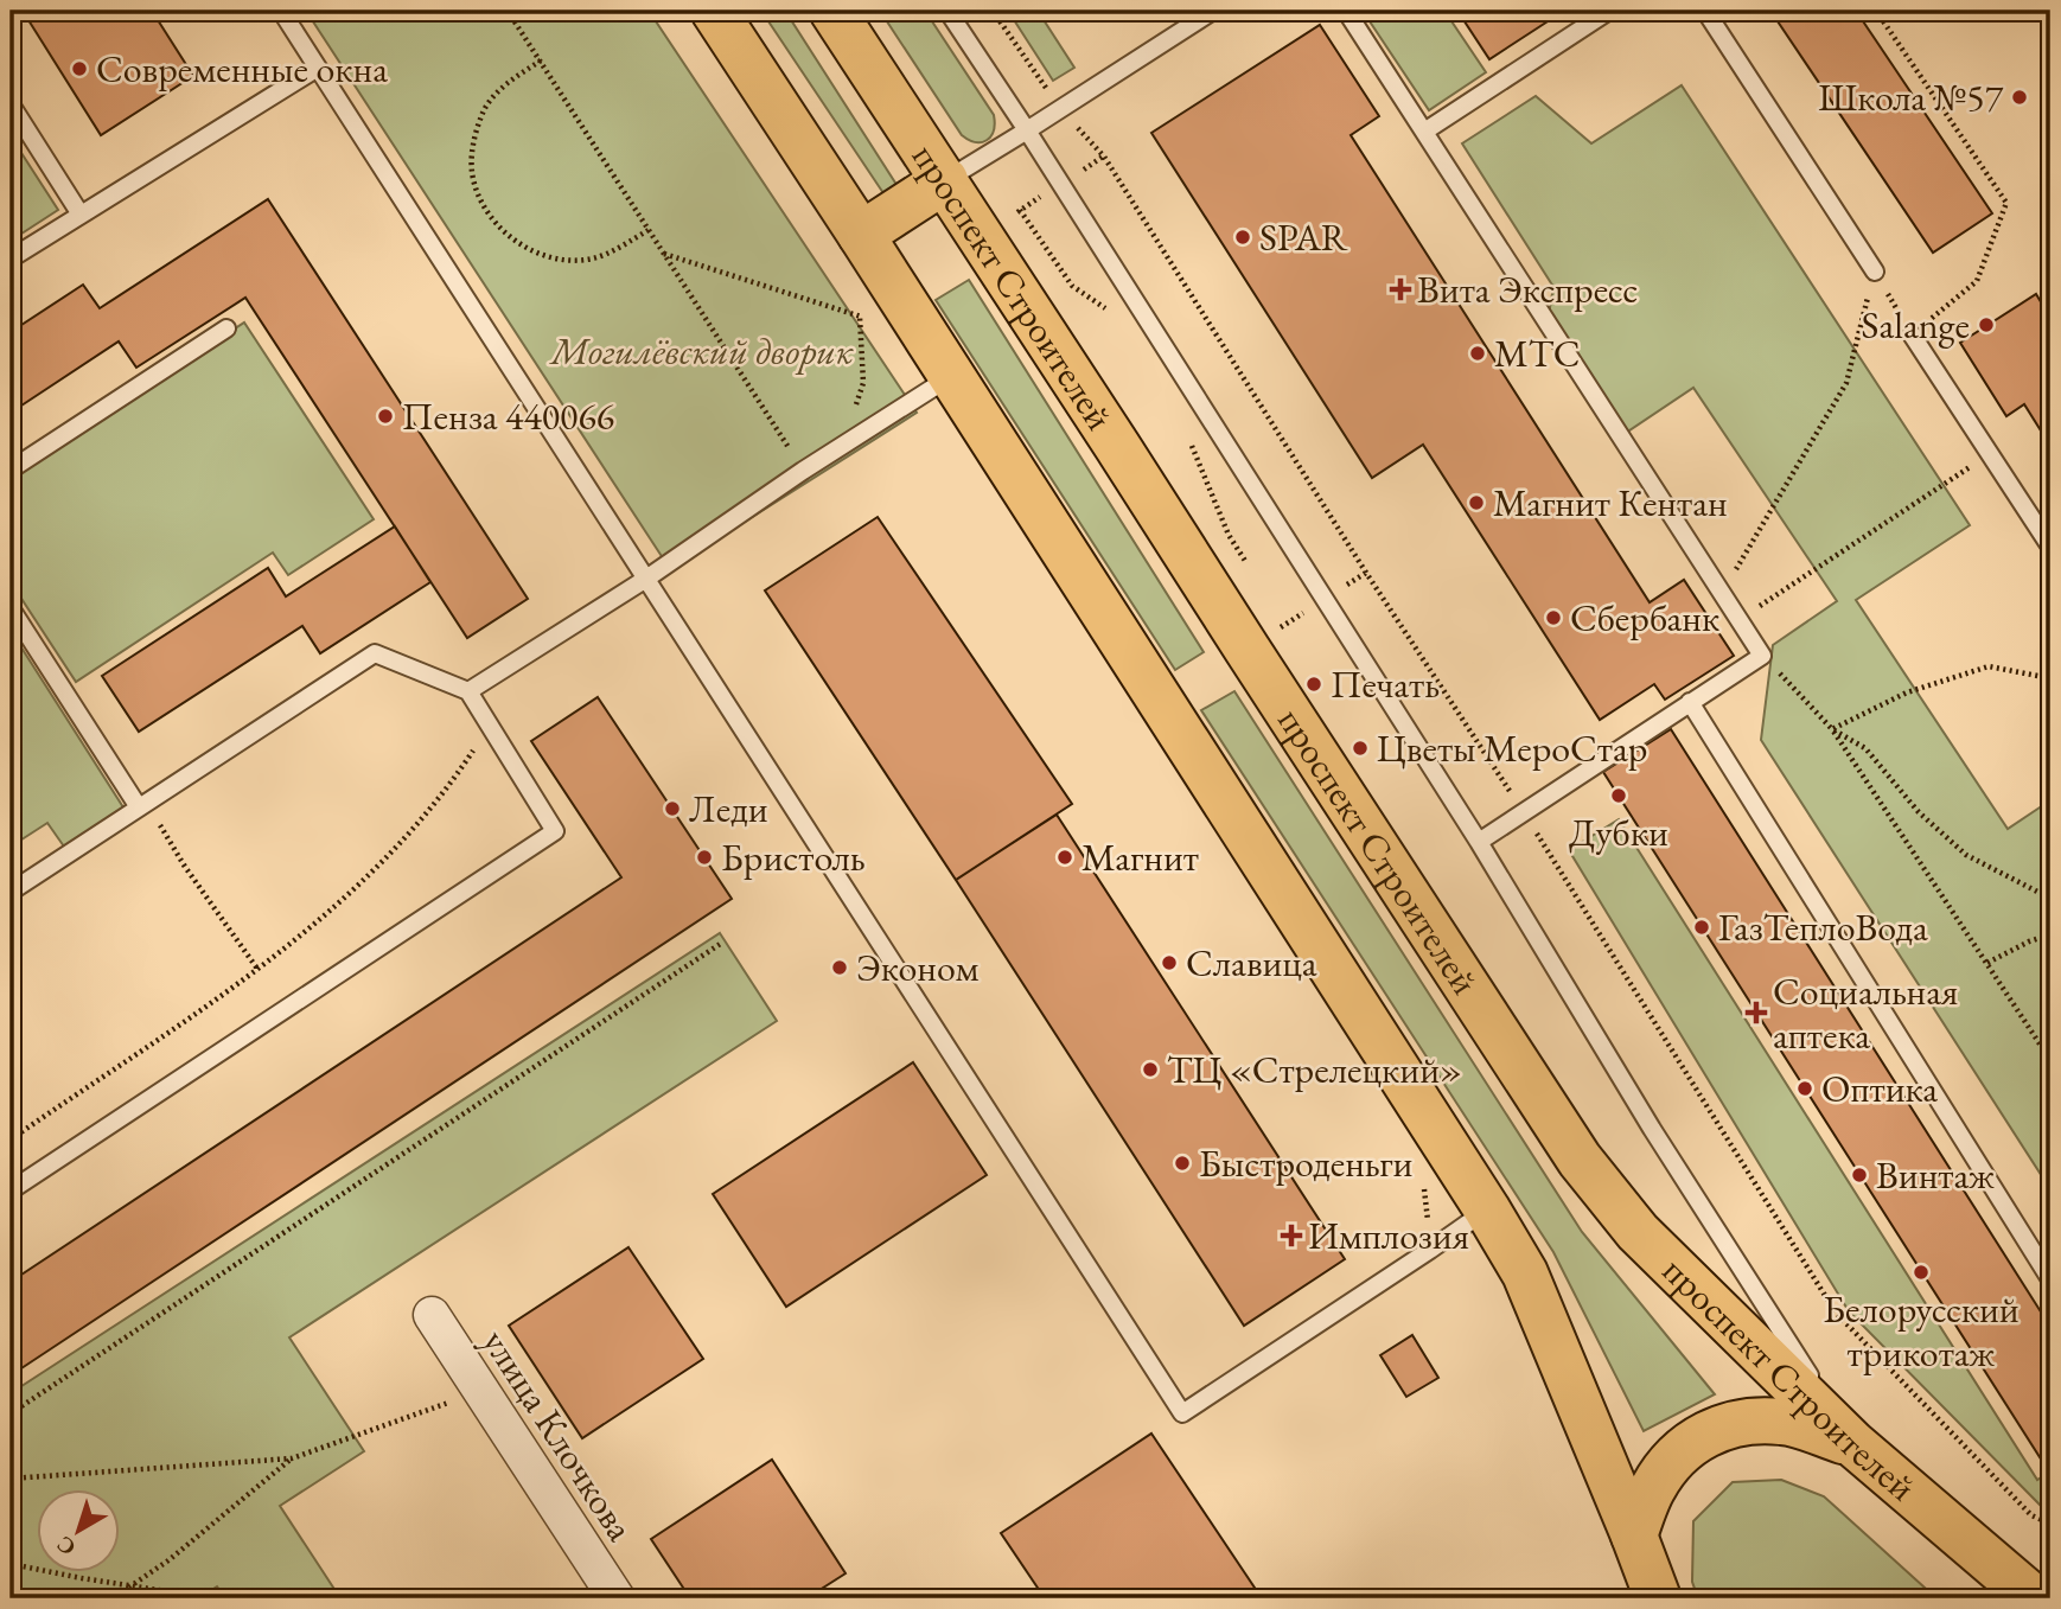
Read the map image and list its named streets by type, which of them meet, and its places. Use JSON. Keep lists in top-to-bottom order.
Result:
{
  "streets": {
    "main road": ["проспект Строителей"],
    "street": ["улица Клочкова"]
  },
  "parks": ["Могилёвский дворик"],
  "places": {
    "other": [
      "Современные окна",
      "Школа №57",
      "SPAR",
      "Salange",
      "МТС",
      "Пенза 440066",
      "Магнит Кентан",
      "Сбербанк",
      "Печать",
      "Цветы МероСтар",
      "Дубки",
      "Леди",
      "Бристоль",
      "Магнит",
      "ГазТеплоВода",
      "Славица",
      "Эконом",
      "ТЦ «Стрелецкий»",
      "Оптика",
      "Быстроденьги",
      "Винтаж",
      "Белорусский трикотаж"
    ],
    "health": ["Вита Экспресс", "Социальная аптека", "Имплозия"]
  },
  "north": "bottom left"
}
